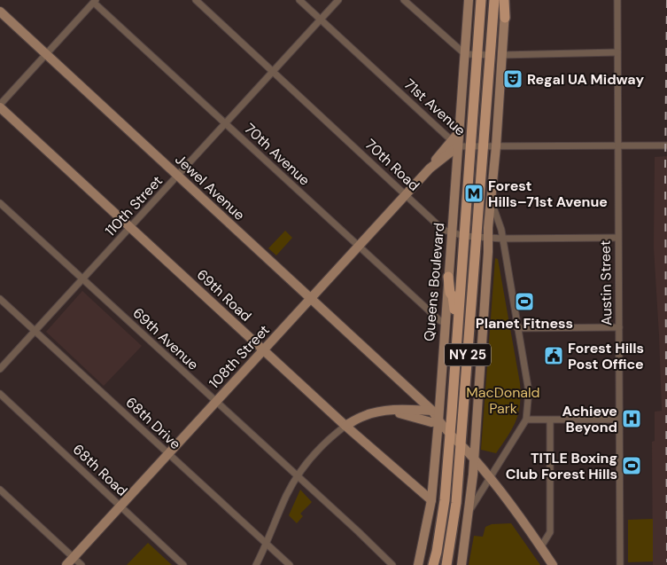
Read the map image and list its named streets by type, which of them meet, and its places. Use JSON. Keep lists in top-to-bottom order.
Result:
{
  "streets": {
    "main road": ["Queens Boulevard", "NY 25"],
    "street": [
      "71st Avenue",
      "70th Avenue",
      "70th Road",
      "Jewel Avenue",
      "110th Street",
      "Austin Street",
      "69th Road",
      "69th Avenue",
      "108th Street",
      "68th Drive",
      "68th Road"
    ]
  },
  "crossings": [
    ["71st Avenue", "110th Street"],
    ["71st Avenue", "Queens Boulevard"],
    ["71st Avenue", "Austin Street"],
    ["71st Avenue", "NY 25"],
    ["71st Avenue", "108th Street"],
    ["70th Avenue", "110th Street"],
    ["70th Avenue", "Queens Boulevard"],
    ["70th Avenue", "108th Street"],
    ["70th Road", "110th Street"],
    ["70th Road", "Queens Boulevard"],
    ["70th Road", "Austin Street"],
    ["70th Road", "NY 25"],
    ["70th Road", "108th Street"],
    ["Jewel Avenue", "110th Street"],
    ["Jewel Avenue", "Queens Boulevard"],
    ["Jewel Avenue", "NY 25"],
    ["Jewel Avenue", "108th Street"],
    ["110th Street", "69th Road"],
    ["110th Street", "69th Avenue"],
    ["110th Street", "68th Drive"],
    ["Queens Boulevard", "69th Road"],
    ["Queens Boulevard", "108th Street"],
    ["69th Road", "108th Street"],
    ["69th Avenue", "108th Street"],
    ["108th Street", "68th Drive"],
    ["108th Street", "68th Road"]
  ],
  "parks": ["MacDonald Park"],
  "places": {
    "theatre": ["Regal UA Midway"],
    "metro station": ["Forest Hills–71st Avenue"],
    "sports": ["Planet Fitness", "TITLE Boxing Club Forest Hills"],
    "public building": ["Forest Hills Post Office"],
    "hospital": ["Achieve Beyond"]
  }
}
